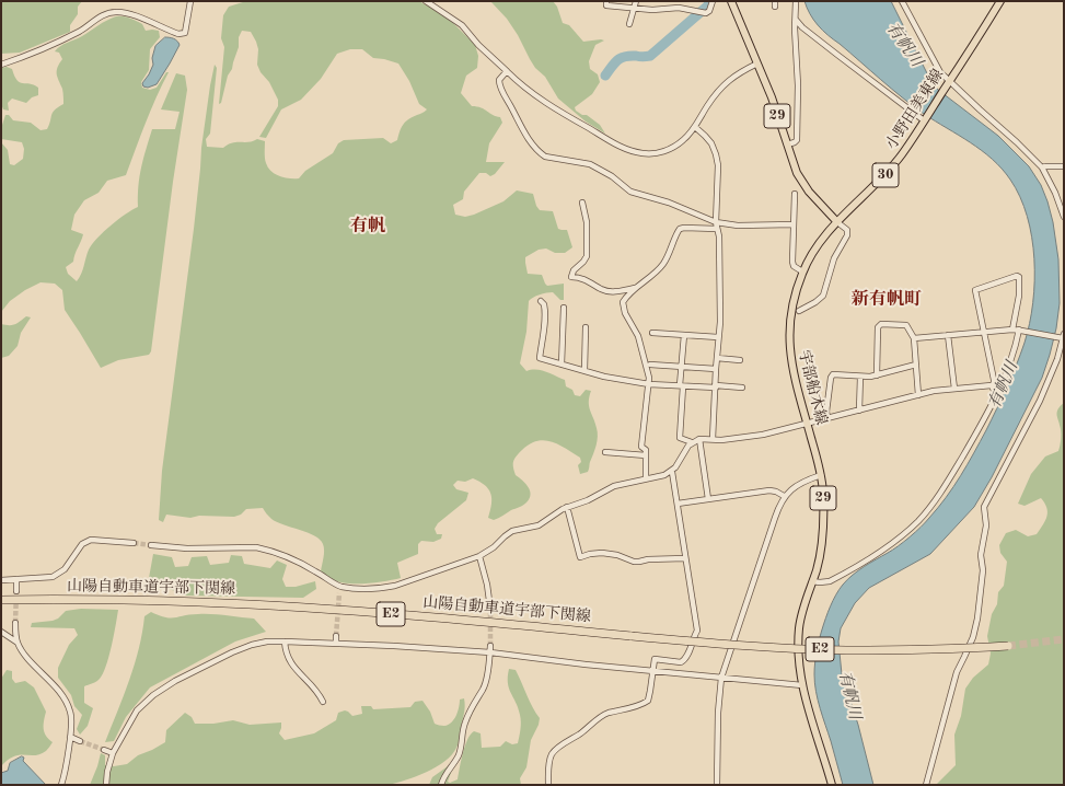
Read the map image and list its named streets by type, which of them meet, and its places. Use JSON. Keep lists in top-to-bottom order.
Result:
{
  "streets": {
    "highway": ["山陽自動車道宇部下関線", "E2"],
    "main road": [
      "小野田美東線",
      "29",
      "30",
      "宇部船木線"
    ]
  },
  "crossings": [
    ["小野田美東線", "29"],
    ["小野田美東線", "宇部船木線"],
    ["29", "宇部船木線"]
  ],
  "districts": ["有帆", "新有帆町"],
  "water": ["有帆川"]
}
